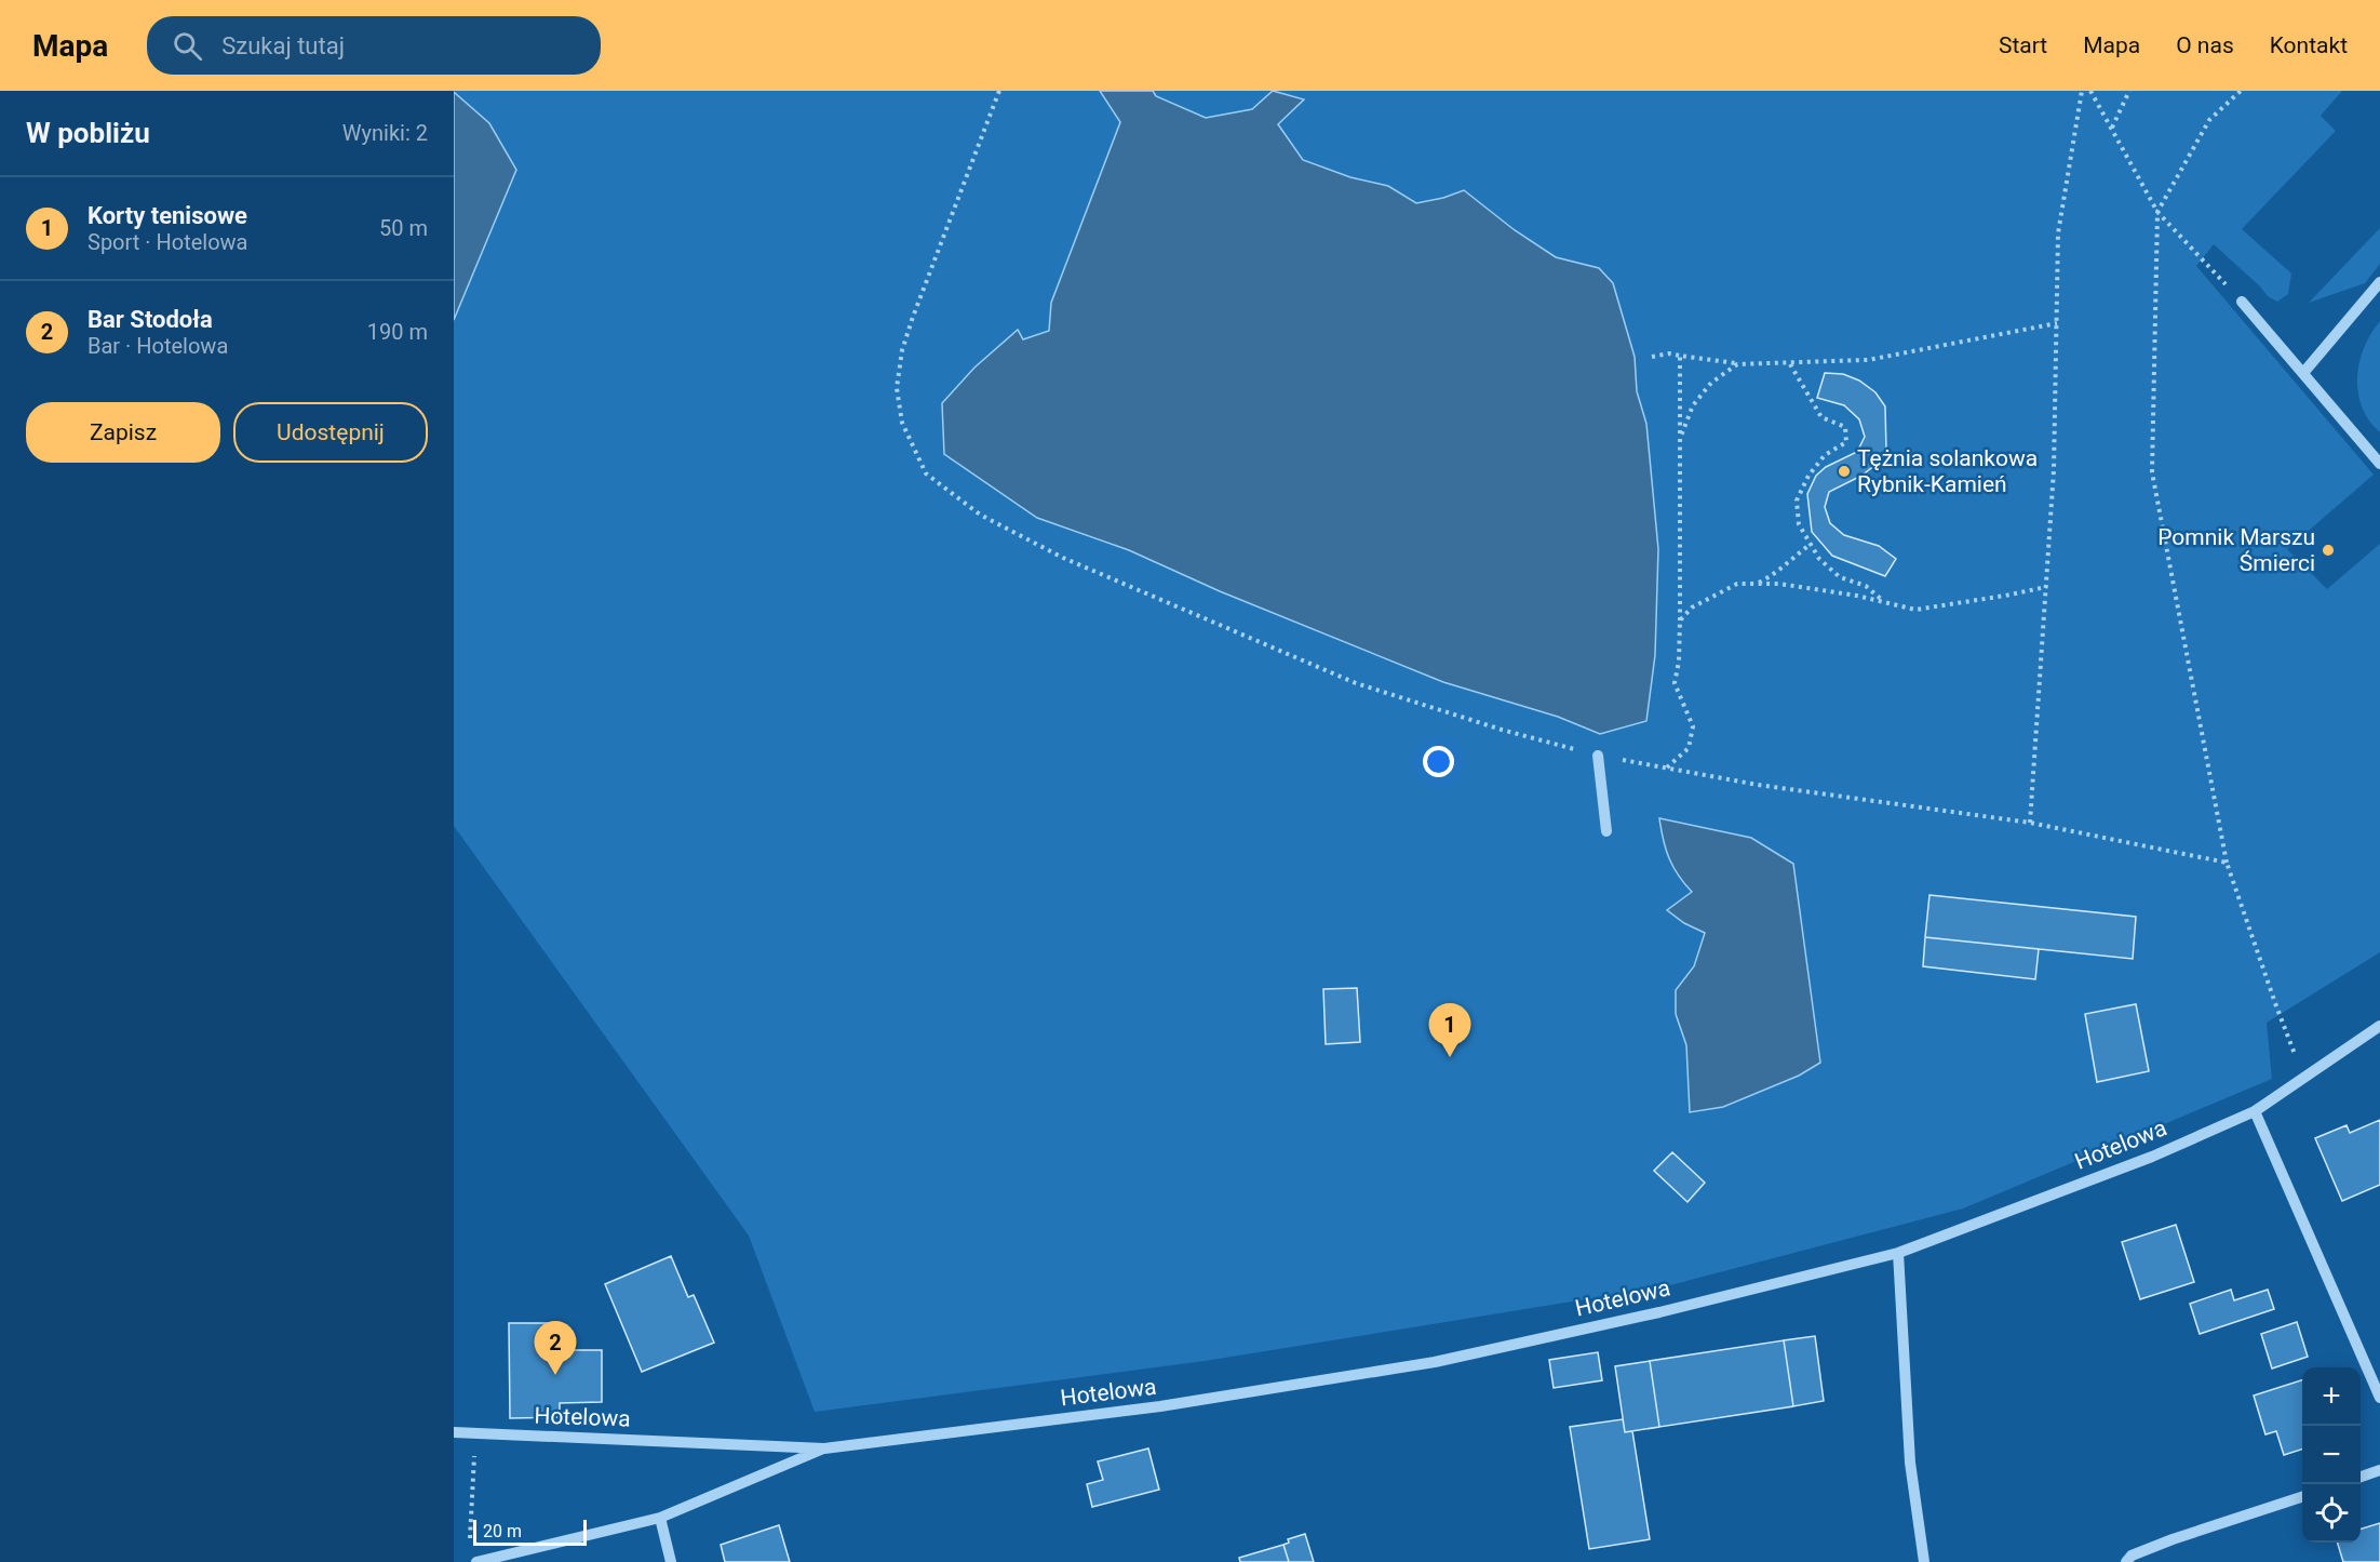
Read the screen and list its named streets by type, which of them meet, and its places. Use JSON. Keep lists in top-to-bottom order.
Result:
{
  "streets": {
    "street": ["Hotelowa"]
  },
  "places": ["Tężnia solankowa Rybnik-Kamień", "Pomnik Marszu Śmierci"],
  "scale_bar": "20 m",
  "page": {
    "header": "Mapa",
    "search": "Szukaj tutaj",
    "nav": [
      "Start",
      "Mapa",
      "O nas",
      "Kontakt"
    ],
    "heading": ["W pobliżu", "Wyniki: 2"],
    "list": [
      {
        "mark": "1",
        "name": "Korty tenisowe",
        "note": "Sport · Hotelowa",
        "value": "50 m"
      },
      {
        "mark": "2",
        "name": "Bar Stodoła",
        "note": "Bar · Hotelowa",
        "value": "190 m"
      }
    ],
    "buttons": ["Zapisz", "Udostępnij"],
    "pins": ["1", "2"],
    "map_buttons": ["+", "−"],
    "scale": "20 m"
  }
}
